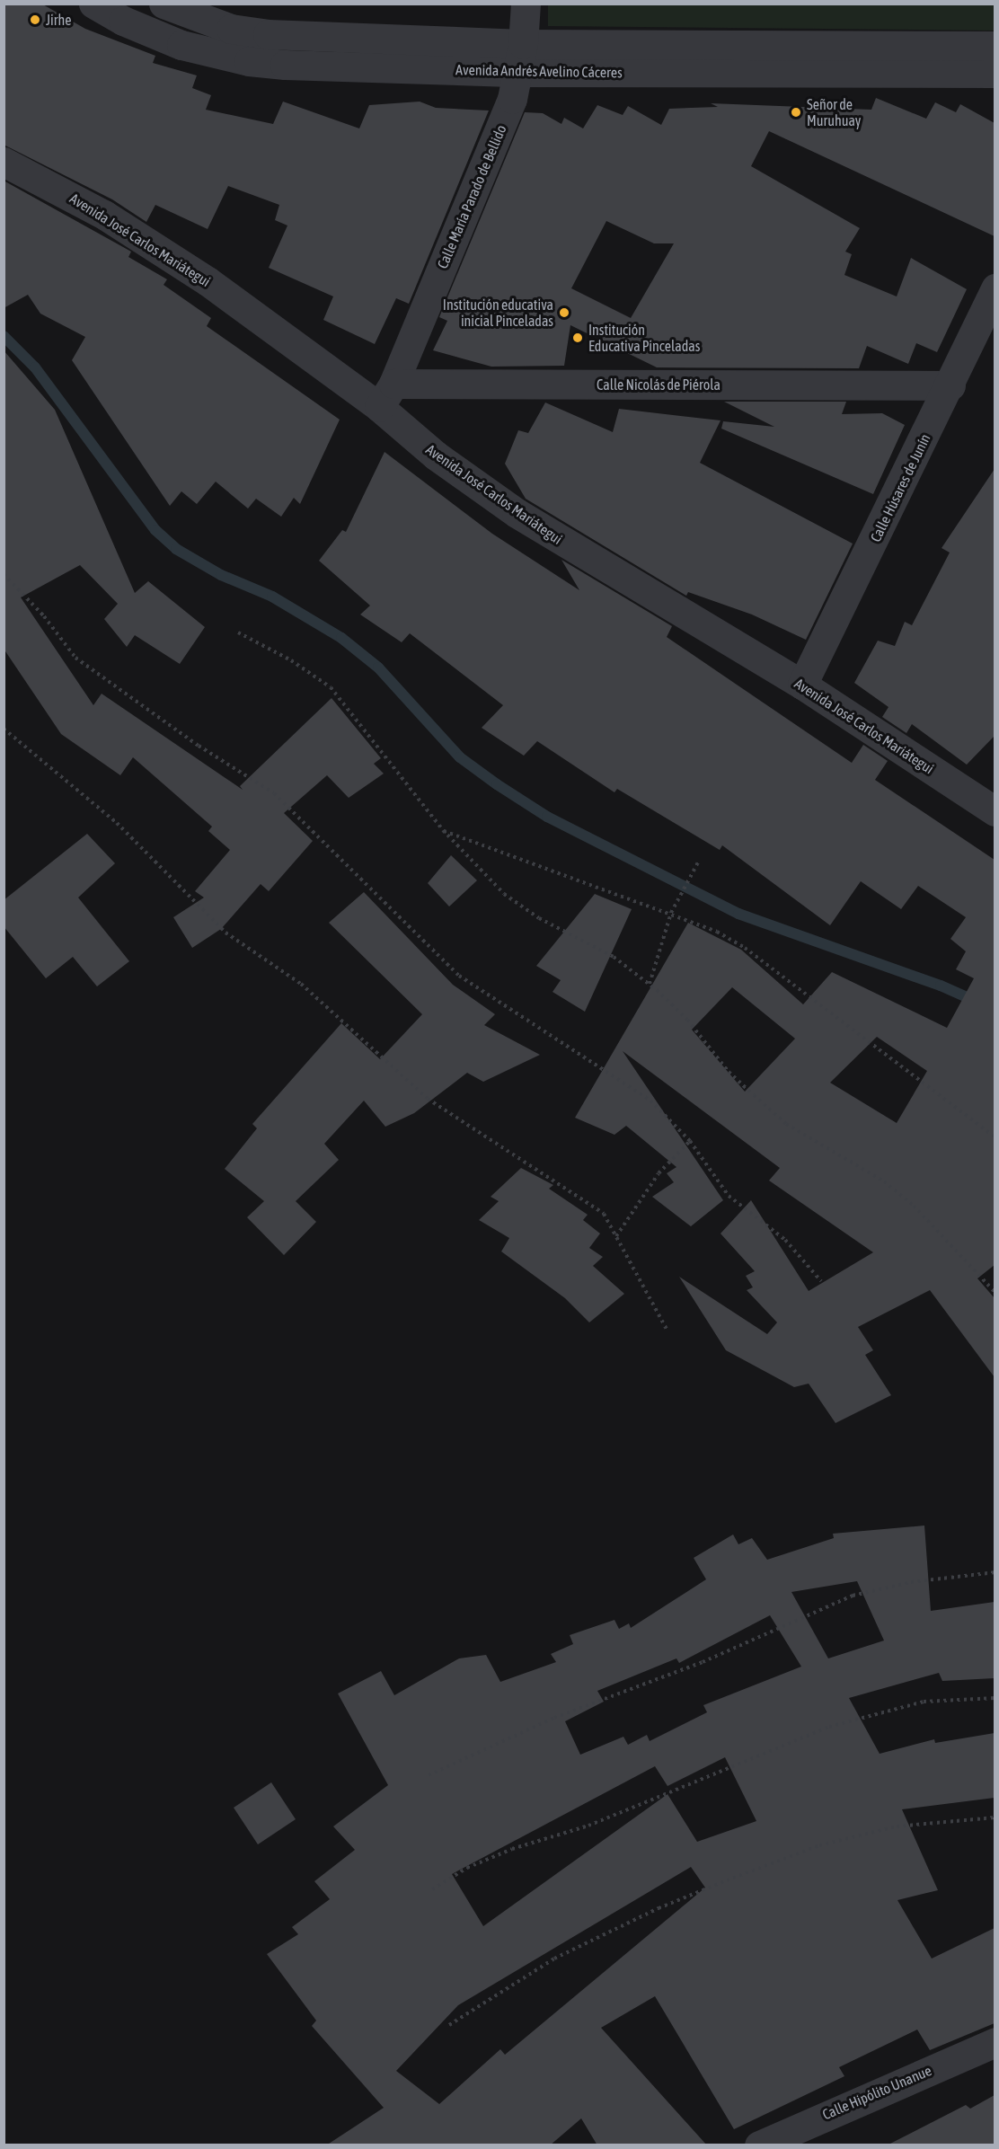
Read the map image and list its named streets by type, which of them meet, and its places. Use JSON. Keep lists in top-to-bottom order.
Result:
{
  "streets": {
    "street": [
      "Avenida Andrés Avelino Cáceres",
      "Calle María Parado de Bellido",
      "Avenida José Carlos Mariátegui",
      "Calle Nicolás de Piérola",
      "Calle Húsares de Junín",
      "Calle Hipólito Unanue"
    ]
  },
  "crossings": [
    ["Avenida Andrés Avelino Cáceres", "Calle María Parado de Bellido"],
    ["Calle María Parado de Bellido", "Avenida José Carlos Mariátegui"],
    ["Calle María Parado de Bellido", "Calle Nicolás de Piérola"],
    ["Avenida José Carlos Mariátegui", "Calle Nicolás de Piérola"],
    ["Avenida José Carlos Mariátegui", "Calle Húsares de Junín"],
    ["Calle Nicolás de Piérola", "Calle Húsares de Junín"]
  ],
  "places": [
    "Jirhe",
    "Señor de Muruhuay",
    "Institución educativa inicial Pinceladas",
    "Institución Educativa Pinceladas"
  ]
}
